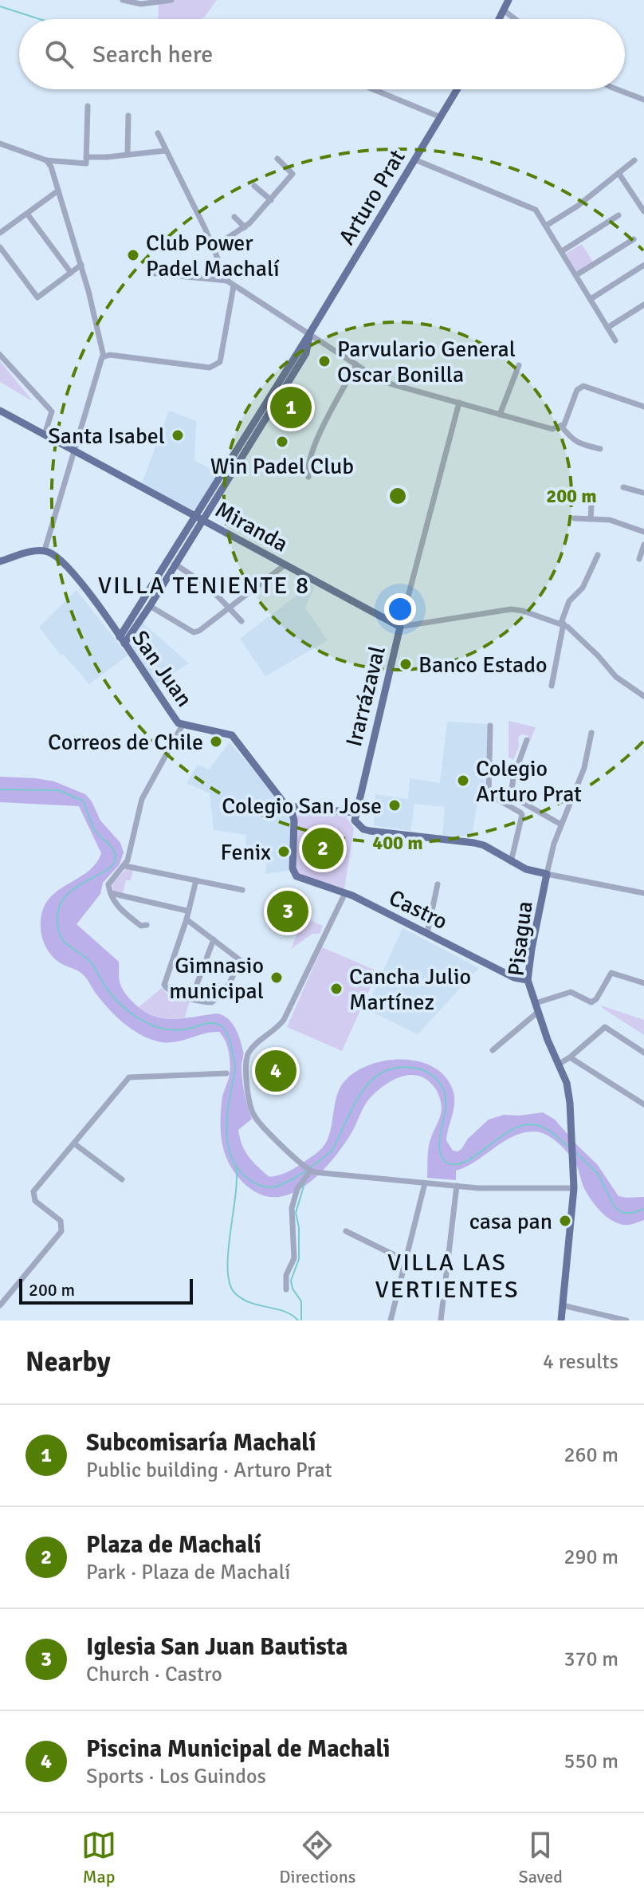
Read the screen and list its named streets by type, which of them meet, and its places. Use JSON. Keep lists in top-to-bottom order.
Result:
{
  "streets": {
    "main road": [
      "Arturo Prat",
      "Miranda",
      "San Juan",
      "Irarrázaval",
      "Castro",
      "Pisagua"
    ]
  },
  "crossings": [
    ["Arturo Prat", "Miranda"],
    ["Arturo Prat", "San Juan"],
    ["Miranda", "Irarrázaval"],
    ["Castro", "Pisagua"]
  ],
  "districts": ["VILLA TENIENTE 8", "VILLA LAS VERTIENTES"],
  "places": [
    "Club Power Padel Machalí",
    "Parvulario General Oscar Bonilla",
    "Santa Isabel",
    "Win Padel Club",
    "Banco Estado",
    "Correos de Chile",
    "Colegio Arturo Prat",
    "Colegio San Jose",
    "Fenix",
    "Gimnasio municipal",
    "Cancha Julio Martínez",
    "casa pan"
  ],
  "scale_bar": "200 m",
  "page": {
    "search": "Search here",
    "pins": [
      "1",
      "2",
      "3",
      "4"
    ],
    "scale": "200 m",
    "heading": ["Nearby", "4 results"],
    "list": [
      {
        "mark": "1",
        "name": "Subcomisaría Machalí",
        "note": "Public building · Arturo Prat",
        "value": "260 m"
      },
      {
        "mark": "2",
        "name": "Plaza de Machalí",
        "note": "Park · Plaza de Machalí",
        "value": "290 m"
      },
      {
        "mark": "3",
        "name": "Iglesia San Juan Bautista",
        "note": "Church · Castro",
        "value": "370 m"
      },
      {
        "mark": "4",
        "name": "Piscina Municipal de Machali",
        "note": "Sports · Los Guindos",
        "value": "550 m"
      }
    ],
    "nav": ["Map", "Directions", "Saved"]
  },
  "rings": ["200 m", "400 m"]
}
